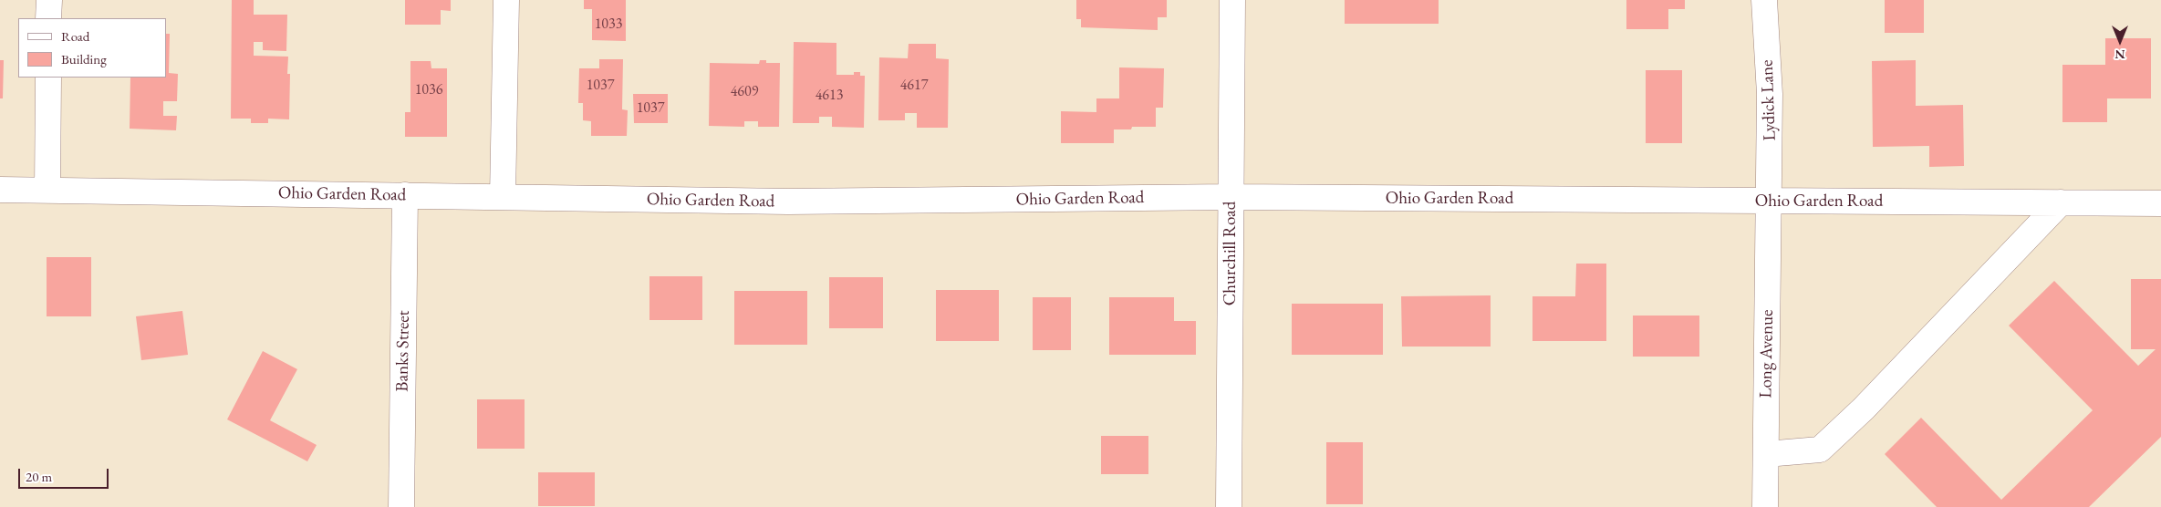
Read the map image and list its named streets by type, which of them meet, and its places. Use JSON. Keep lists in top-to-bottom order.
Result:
{
  "streets": {
    "street": [
      "Lydick Lane",
      "Ohio Garden Road",
      "Churchill Road",
      "Banks Street",
      "Long Avenue"
    ]
  },
  "crossings": [
    ["Lydick Lane", "Ohio Garden Road"],
    ["Lydick Lane", "Long Avenue"],
    ["Ohio Garden Road", "Churchill Road"],
    ["Ohio Garden Road", "Banks Street"],
    ["Ohio Garden Road", "Long Avenue"]
  ],
  "house_numbers": [
    "1033",
    "1037",
    "4617",
    "1036",
    "4609",
    "4613",
    "1037"
  ],
  "legend": ["Road", "Building"],
  "scale_bar": "20 m",
  "north": "bottom"
}
